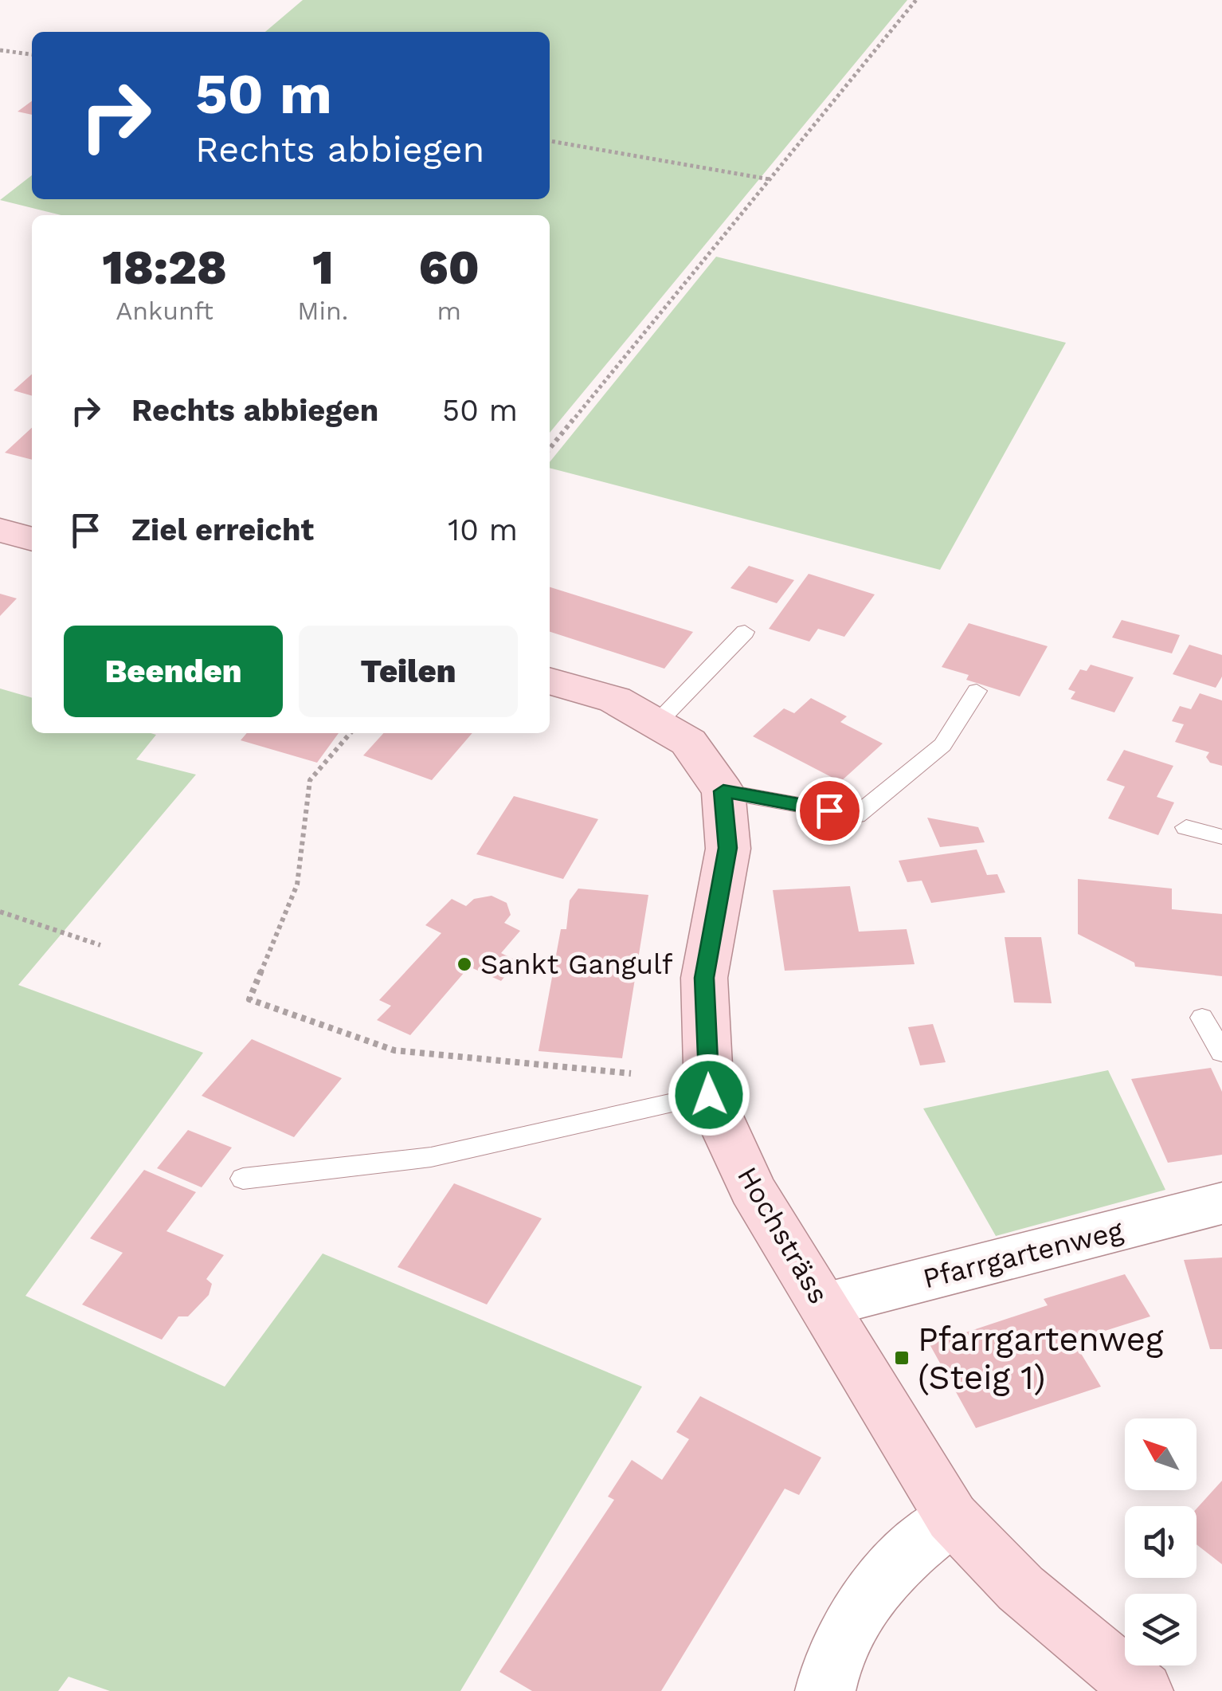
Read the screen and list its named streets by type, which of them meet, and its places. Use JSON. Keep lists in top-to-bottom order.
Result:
{
  "streets": {
    "street": ["Hochsträss", "Pfarrgartenweg"]
  },
  "crossings": [
    ["Hochsträss", "Pfarrgartenweg"]
  ],
  "places": {
    "other": ["Sankt Gangulf"],
    "transit": ["Pfarrgartenweg (Steig 1)"]
  },
  "north": "top left",
  "page": {
    "turn": ["50 m", "Rechts abbiegen"],
    "eta": [
      "18:28",
      "Ankunft",
      "1",
      "Min.",
      "60",
      "m"
    ],
    "list": [
      {
        "name": "Rechts abbiegen",
        "value": "50 m"
      },
      {
        "name": "Ziel erreicht",
        "value": "10 m"
      }
    ],
    "buttons": ["Beenden", "Teilen"]
  }
}
